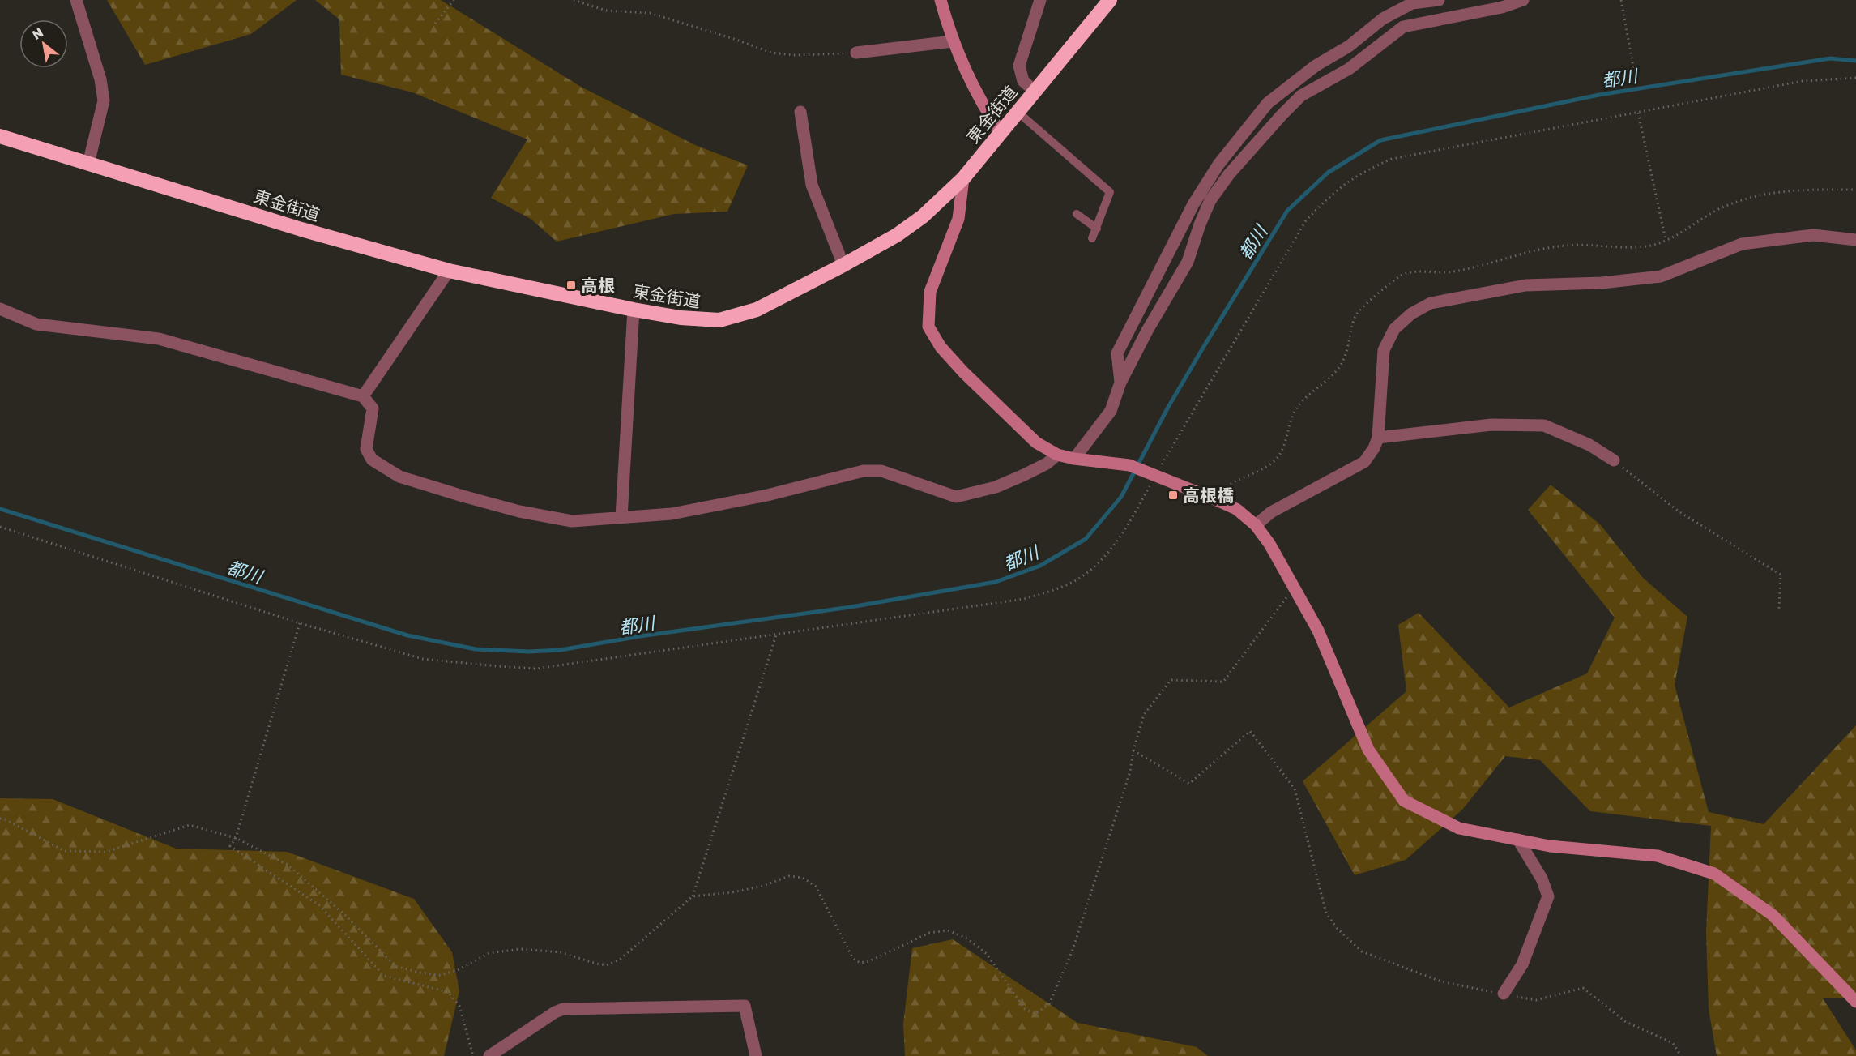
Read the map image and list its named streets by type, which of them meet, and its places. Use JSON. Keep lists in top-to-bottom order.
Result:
{
  "streets": {
    "highway": ["東金街道"]
  },
  "water": ["都川"],
  "places": {
    "transit": ["高根", "高根橋"]
  },
  "north": "top left"
}
